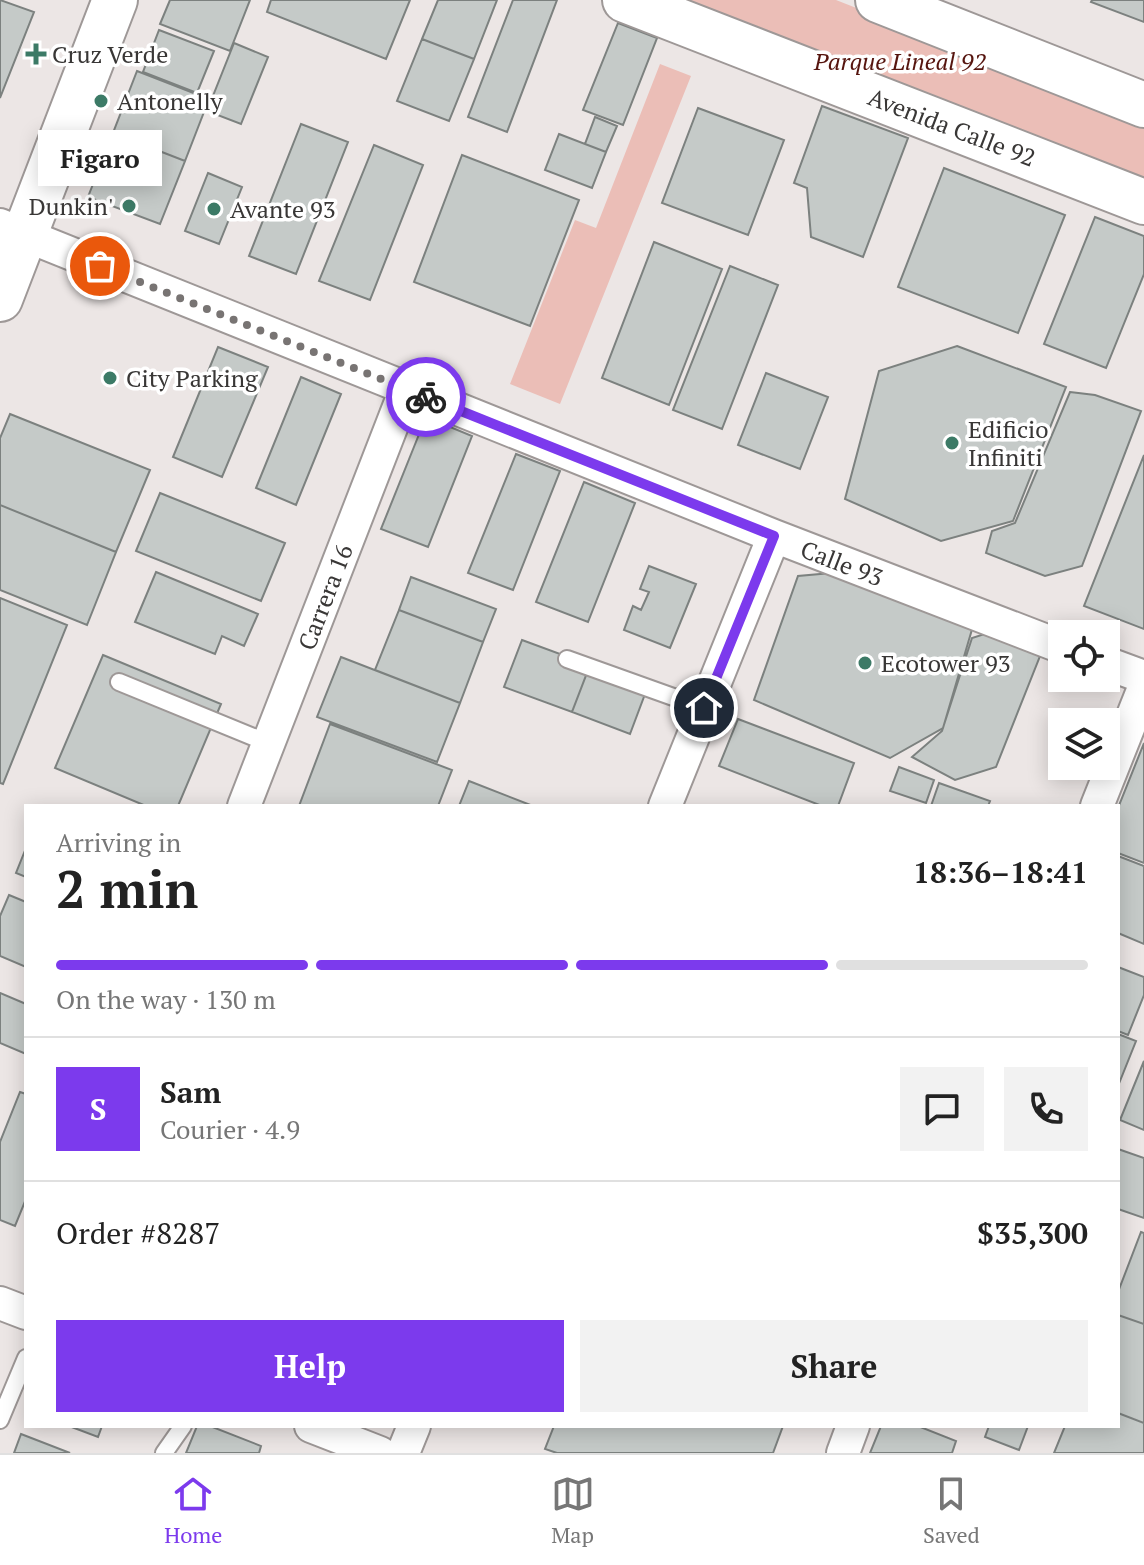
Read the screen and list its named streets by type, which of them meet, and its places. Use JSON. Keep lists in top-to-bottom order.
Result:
{
  "streets": {
    "main road": ["Avenida Calle 92"],
    "street": ["Calle 93", "Carrera 16"]
  },
  "crossings": [
    ["Calle 93", "Carrera 16"]
  ],
  "parks": ["Parque Lineal 92"],
  "places": {
    "health": ["Cruz Verde"],
    "other": [
      "Antonelly",
      "Dunkin'",
      "Avante 93",
      "Figaro",
      "City Parking",
      "Edificio Infiniti",
      "Ecotower 93"
    ]
  },
  "page": {
    "bubble": "Figaro",
    "heading": ["2 min", "Arriving in", "18:36–18:41"],
    "panel": [
      "Sam",
      "Courier · 4.9",
      "Order #8287",
      "$35,300"
    ],
    "bar": "On the way · 130 m",
    "round": "S",
    "buttons": ["Help", "Share"],
    "tabs": ["Home", "Map", "Saved"]
  }
}
